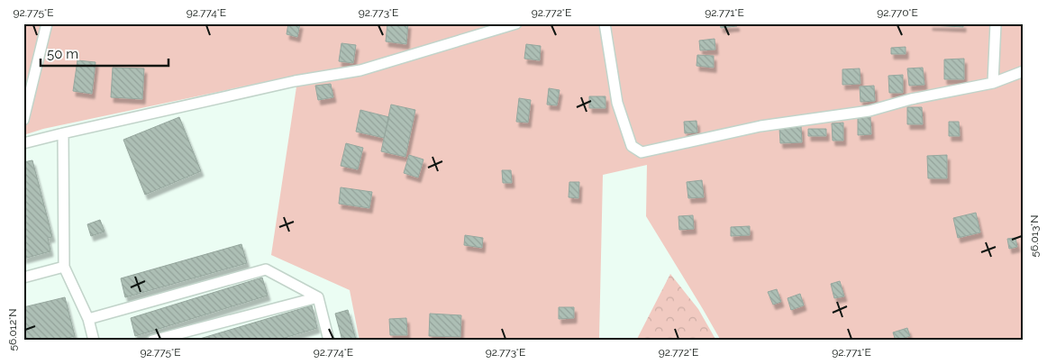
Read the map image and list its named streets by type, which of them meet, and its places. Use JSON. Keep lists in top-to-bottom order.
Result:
{
  "scale_bar": "50 m",
  "coordinates": [
    "92.775°E",
    "92.774°E",
    "92.773°E",
    "92.772°E",
    "92.771°E",
    "92.770°E",
    "56.013°N",
    "56.012°N"
  ]
}
